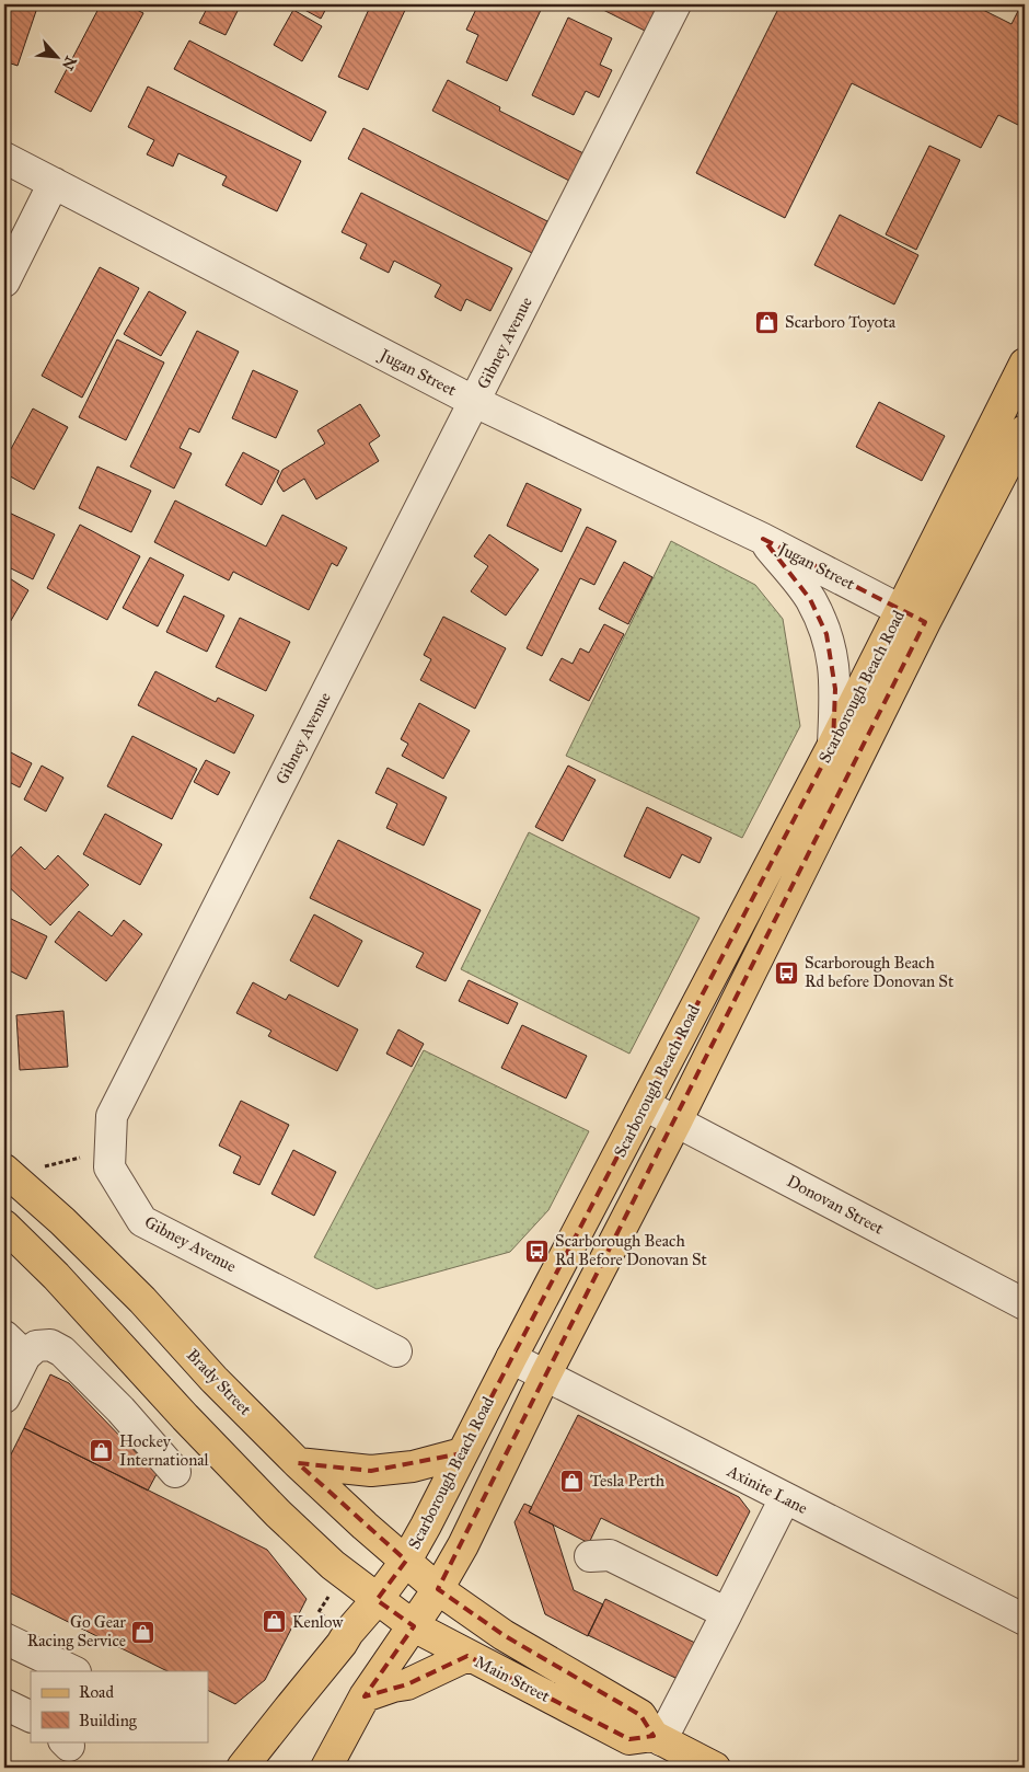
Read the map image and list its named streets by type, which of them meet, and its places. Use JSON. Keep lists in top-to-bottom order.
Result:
{
  "streets": {
    "main road": ["Scarborough Beach Road", "Brady Street", "Main Street"],
    "street": [
      "Gibney Avenue",
      "Jugan Street",
      "Donovan Street",
      "Axinite Lane"
    ]
  },
  "crossings": [
    ["Gibney Avenue", "Jugan Street"],
    ["Jugan Street", "Scarborough Beach Road"],
    ["Scarborough Beach Road", "Donovan Street"],
    ["Scarborough Beach Road", "Brady Street"],
    ["Scarborough Beach Road", "Axinite Lane"],
    ["Scarborough Beach Road", "Main Street"],
    ["Brady Street", "Main Street"]
  ],
  "places": {
    "shop": [
      "Scarboro Toyota",
      "Hockey International",
      "Tesla Perth",
      "Kenlow",
      "Go Gear Racing Service"
    ],
    "bus stop": ["Scarborough Beach Rd before Donovan St", "Scarborough Beach Rd Before Donovan St"]
  },
  "legend": ["Road", "Building"],
  "north": "bottom right"
}
